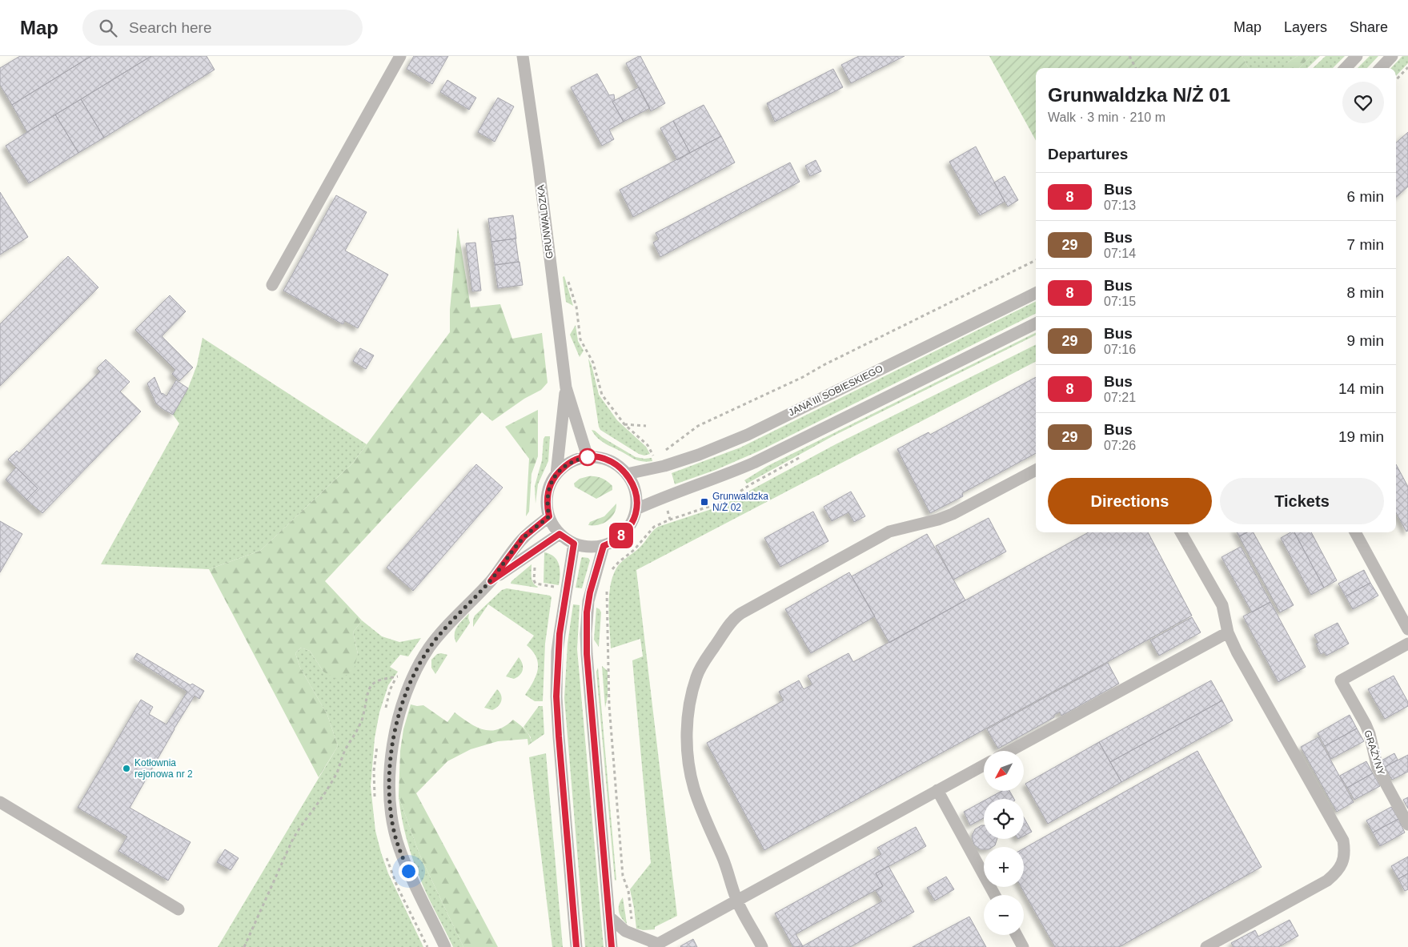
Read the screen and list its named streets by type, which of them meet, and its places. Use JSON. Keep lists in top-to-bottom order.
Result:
{
  "streets": {
    "street": ["GRUNWALDZKA", "JANA III SOBIESKIEGO", "GRAŻYNY"]
  },
  "crossings": [
    ["GRUNWALDZKA", "JANA III SOBIESKIEGO"]
  ],
  "places": {
    "transit": ["Grunwaldzka N/Ż 02"],
    "other": ["Kotłownia rejonowa nr 2"]
  },
  "lines": ["bus line 8"],
  "north": "bottom left",
  "page": {
    "header": "Map",
    "search": "Search here",
    "nav": ["Map", "Layers", "Share"],
    "on_map": "8",
    "heading": [
      ["Grunwaldzka N/Ż 01", "Walk · 3 min · 210 m"],
      "Departures"
    ],
    "list": [
      {
        "mark": "8",
        "name": "Bus",
        "note": "07:13",
        "value": "6 min"
      },
      {
        "mark": "29",
        "name": "Bus",
        "note": "07:14",
        "value": "7 min"
      },
      {
        "mark": "8",
        "name": "Bus",
        "note": "07:15",
        "value": "8 min"
      },
      {
        "mark": "29",
        "name": "Bus",
        "note": "07:16",
        "value": "9 min"
      },
      {
        "mark": "8",
        "name": "Bus",
        "note": "07:21",
        "value": "14 min"
      },
      {
        "mark": "29",
        "name": "Bus",
        "note": "07:26",
        "value": "19 min"
      }
    ],
    "buttons": ["Directions", "Tickets"],
    "map_buttons": ["+", "−"]
  }
}
